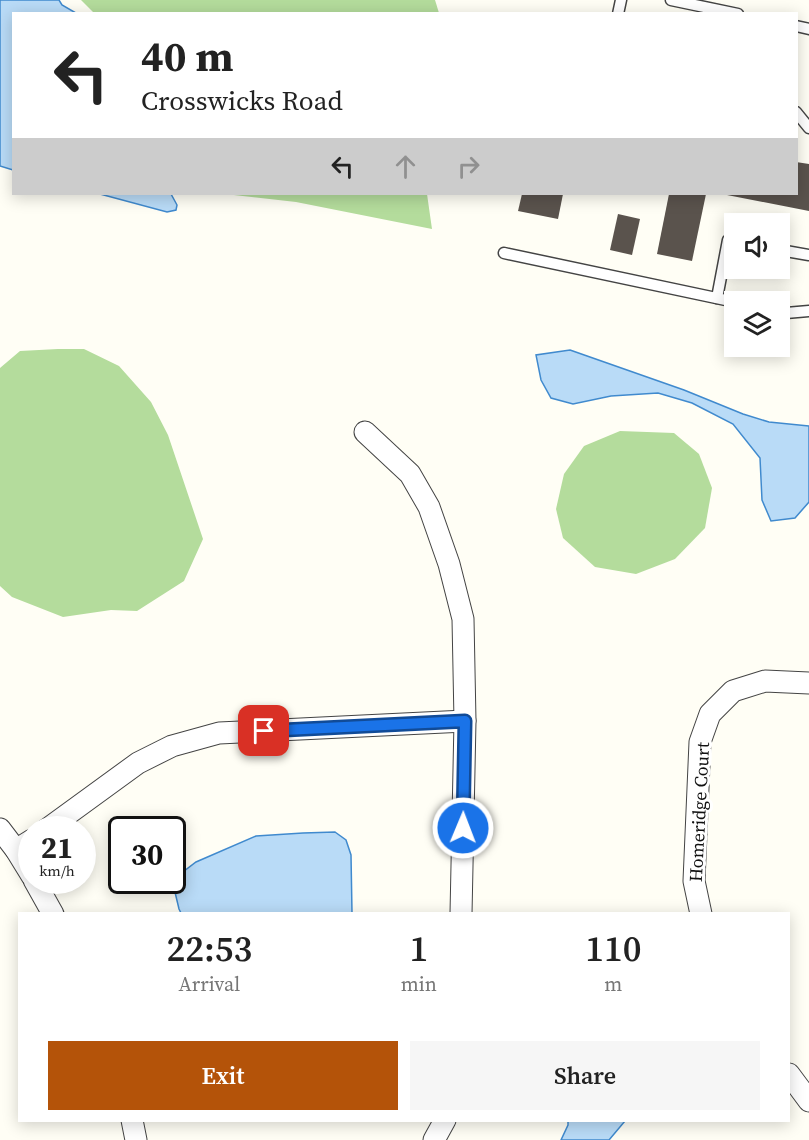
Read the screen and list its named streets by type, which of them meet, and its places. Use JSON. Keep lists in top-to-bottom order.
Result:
{
  "streets": {
    "street": ["Homeridge Court"]
  },
  "page": {
    "turn": ["40 m", "Crosswicks Road"],
    "speed": "21 km/h",
    "limit": "30",
    "eta": [
      "22:53",
      "Arrival",
      "1",
      "min",
      "110",
      "m"
    ],
    "buttons": ["Exit", "Share"]
  }
}
